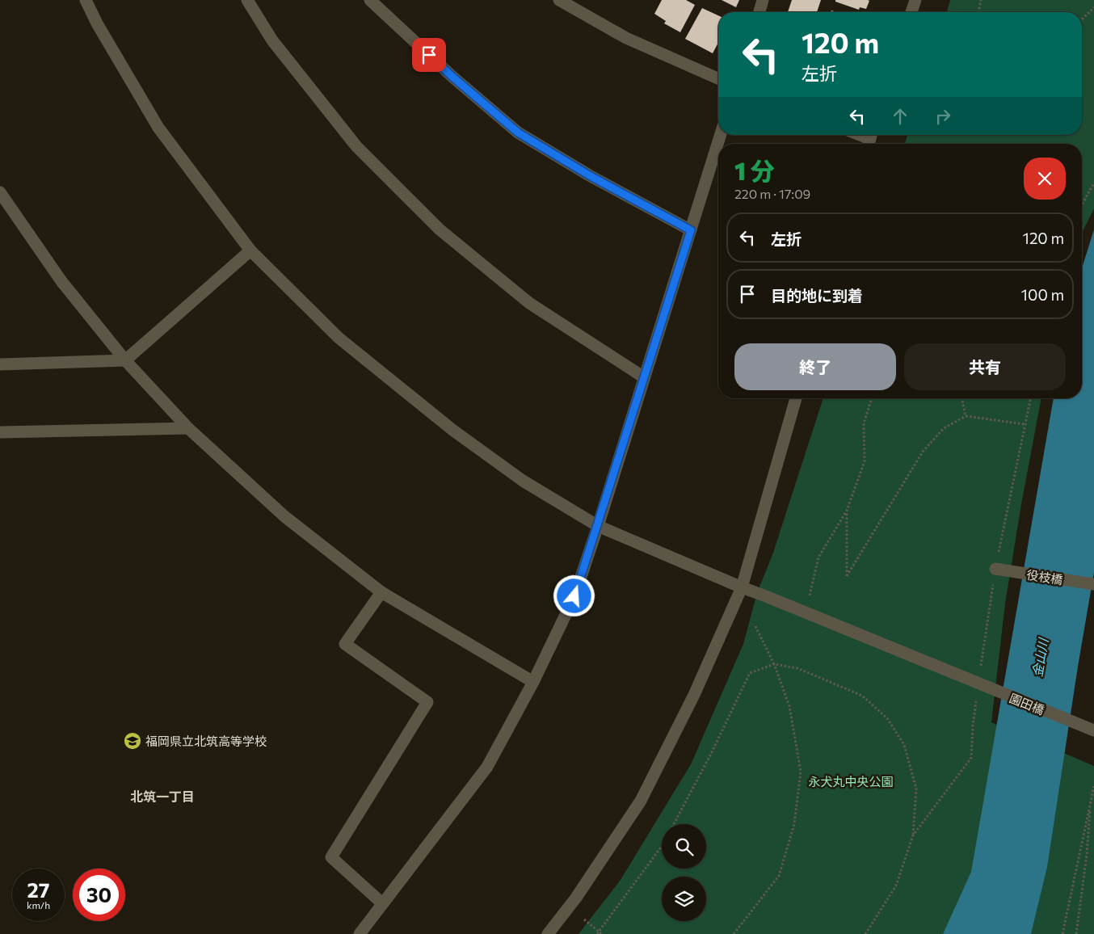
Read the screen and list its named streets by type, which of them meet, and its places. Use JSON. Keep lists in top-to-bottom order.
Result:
{
  "streets": {
    "street": ["役枝橋", "園田橋"]
  },
  "districts": ["北筑一丁目"],
  "water": ["金山川"],
  "parks": ["永犬丸中央公園"],
  "places": {
    "school or university": ["福岡県立北筑高等学校"]
  },
  "page": {
    "turn": ["120 m", "左折"],
    "heading": ["1 分", "220 m · 17:09"],
    "list": [
      {
        "name": "左折",
        "value": "120 m"
      },
      {
        "name": "目的地に到着",
        "value": "100 m"
      }
    ],
    "buttons": ["終了", "共有"],
    "speed": "27 km/h",
    "limit": "30"
  }
}
